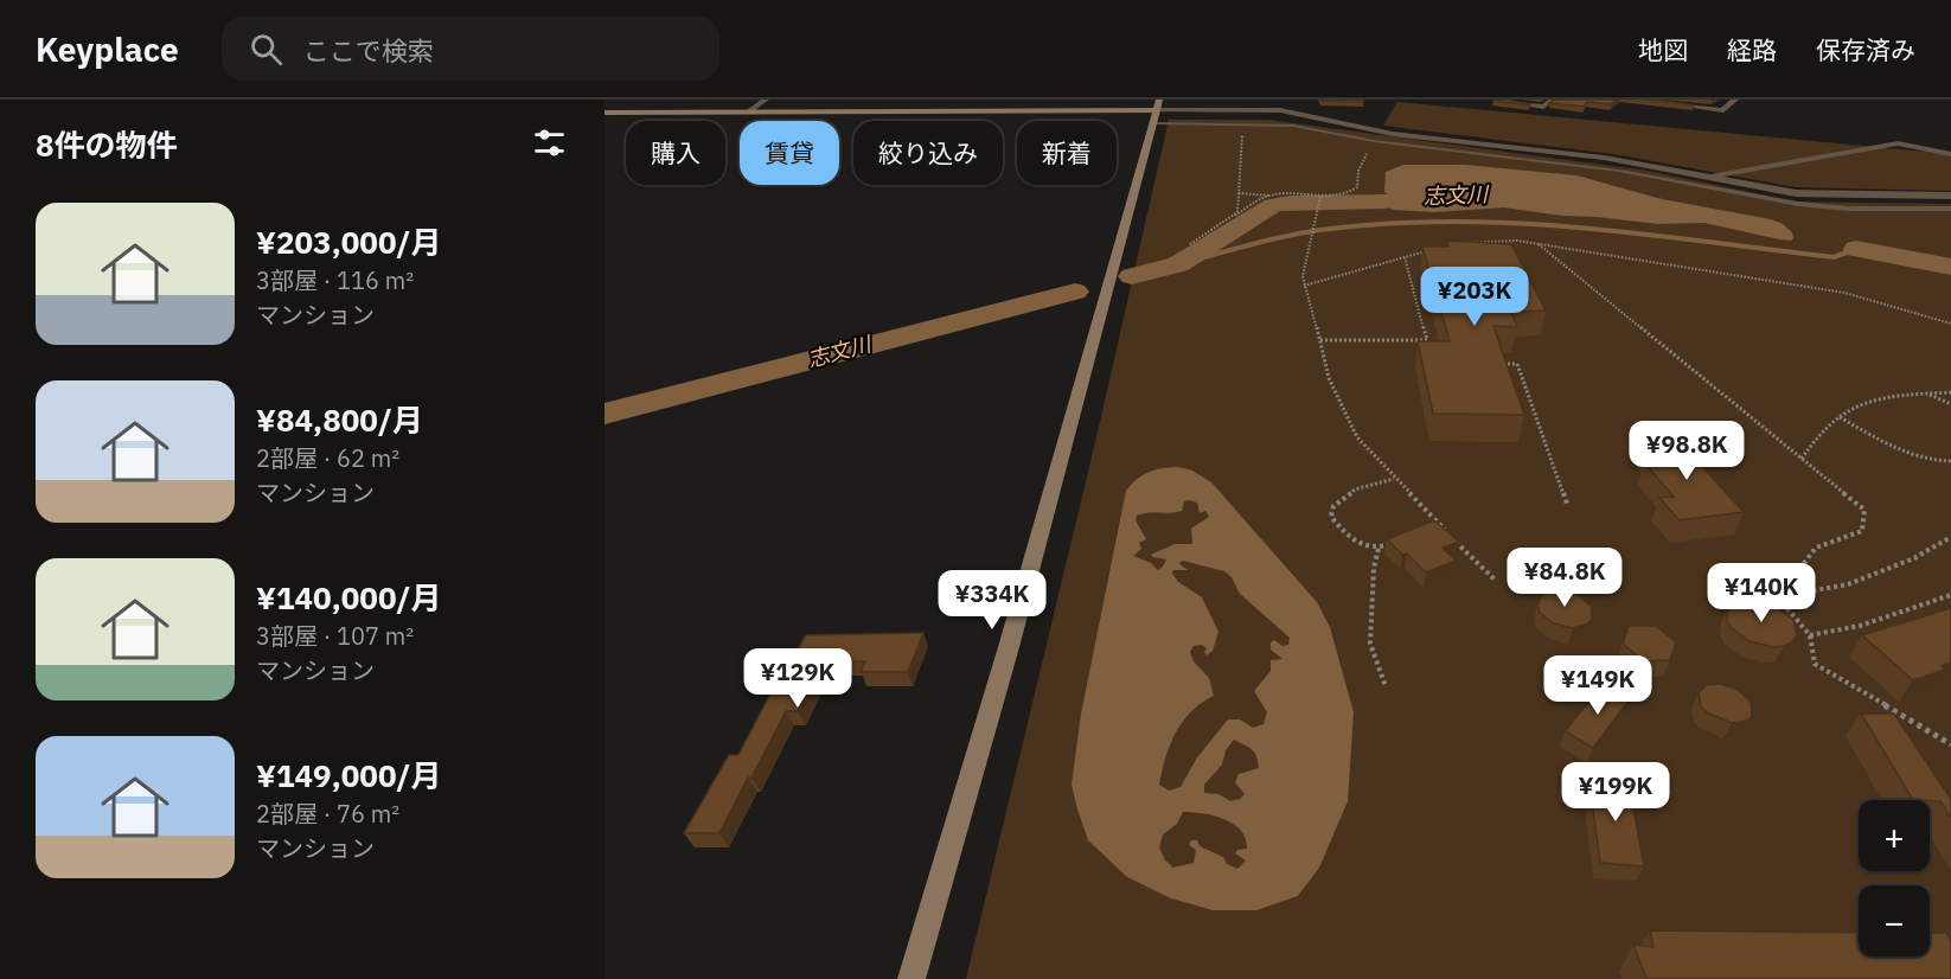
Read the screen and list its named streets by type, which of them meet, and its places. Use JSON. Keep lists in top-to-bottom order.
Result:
{
  "water": ["志文川"],
  "page": {
    "header": "Keyplace",
    "search": "ここで検索",
    "nav": ["地図", "経路", "保存済み"],
    "heading": "8件の物件",
    "chip": [
      "購入",
      "賃貸",
      "絞り込み",
      "新着"
    ],
    "list": [
      {
        "name": "¥203,000/月",
        "note": "3部屋 · 116 m² · マンション"
      },
      {
        "name": "¥84,800/月",
        "note": "2部屋 · 62 m² · マンション"
      },
      {
        "name": "¥140,000/月",
        "note": "3部屋 · 107 m² · マンション"
      },
      {
        "name": "¥149,000/月",
        "note": "2部屋 · 76 m² · マンション"
      }
    ],
    "price": [
      "¥203K",
      "¥98.8K",
      "¥84.8K",
      "¥140K",
      "¥334K",
      "¥129K",
      "¥149K",
      "¥199K"
    ],
    "map_buttons": ["+", "−"]
  }
}
